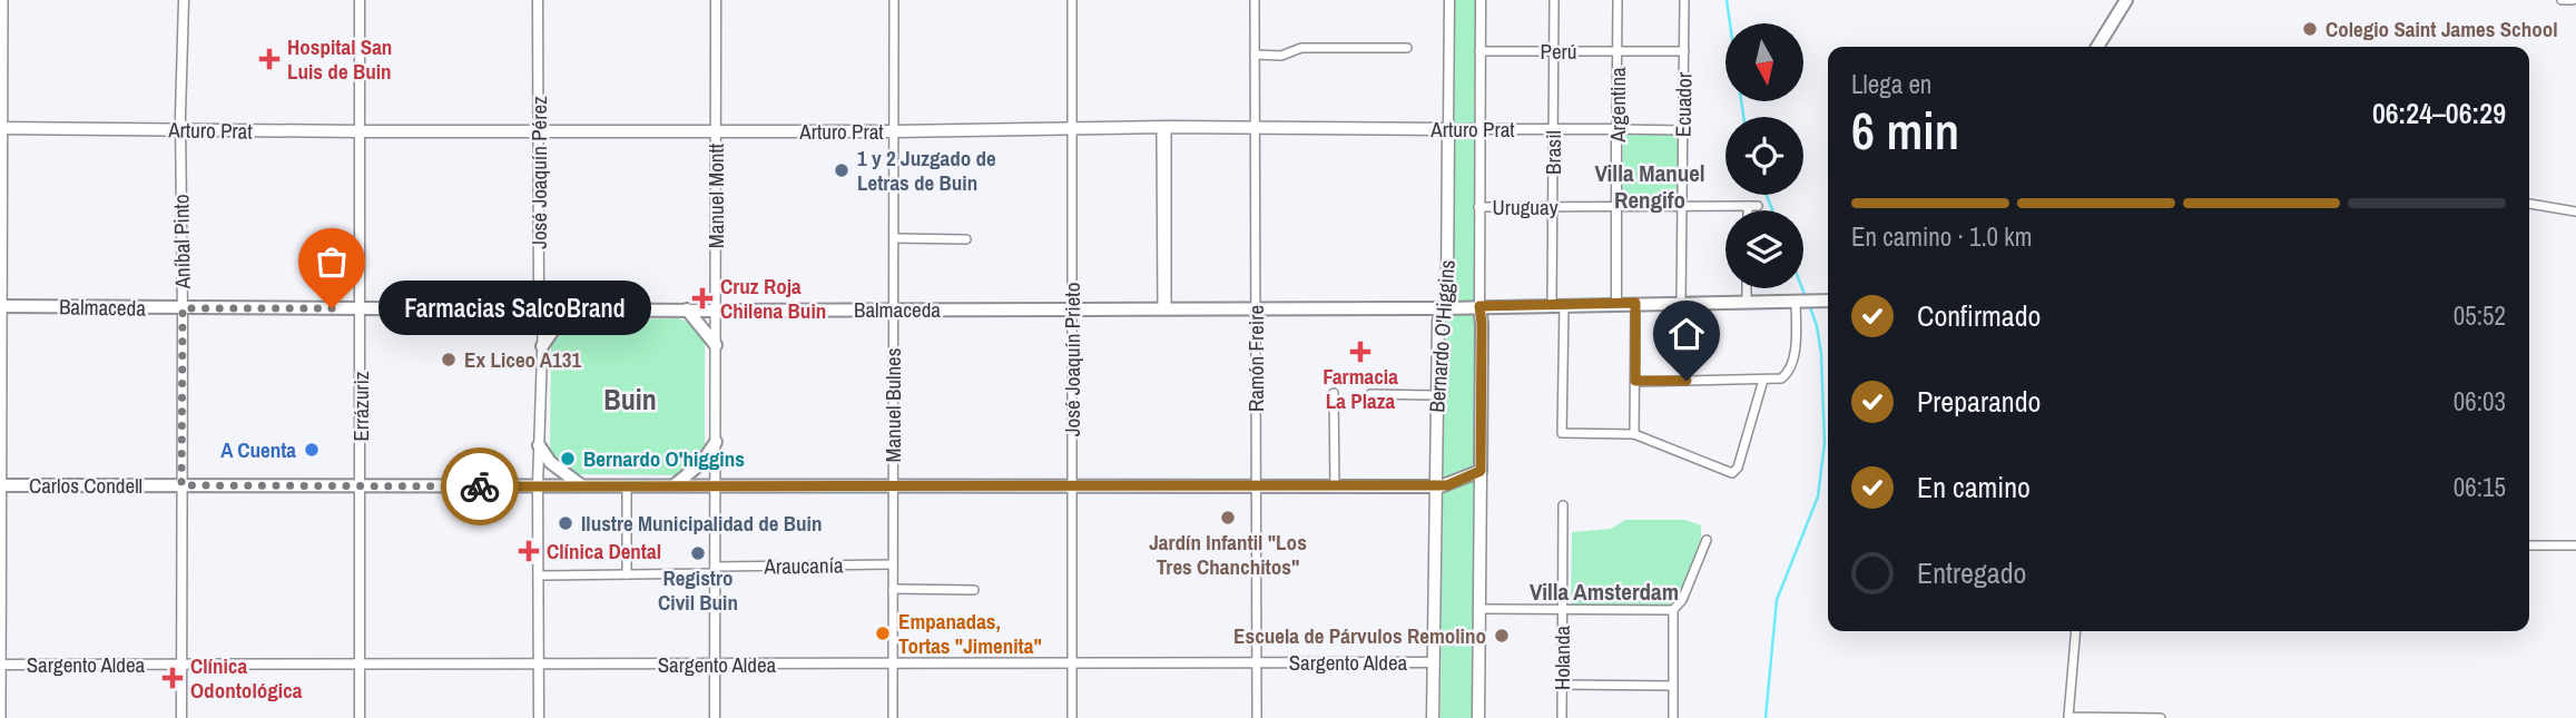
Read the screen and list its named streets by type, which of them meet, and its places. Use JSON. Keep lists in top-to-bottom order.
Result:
{
  "streets": {
    "main road": [
      "Arturo Prat",
      "Balmaceda",
      "Bernardo O'Higgins",
      "Carlos Condell"
    ],
    "street": [
      "Perú",
      "Argentina",
      "Ecuador",
      "Brasil",
      "José Joaquín Pérez",
      "Manuel Montt",
      "Uruguay",
      "Aníbal Pinto",
      "Ramón Freire",
      "José Joaquín Prieto",
      "Manuel Bulnes",
      "Errázuriz",
      "Araucanía",
      "Holanda",
      "Sargento Aldea"
    ]
  },
  "crossings": [
    ["Perú", "Argentina"],
    ["Perú", "Ecuador"],
    ["Perú", "Brasil"],
    ["Perú", "Bernardo O'Higgins"],
    ["Argentina", "Arturo Prat"],
    ["Argentina", "Uruguay"],
    ["Argentina", "Balmaceda"],
    ["Ecuador", "Arturo Prat"],
    ["Ecuador", "Uruguay"],
    ["Ecuador", "Balmaceda"],
    ["Arturo Prat", "Brasil"],
    ["Arturo Prat", "José Joaquín Pérez"],
    ["Arturo Prat", "Manuel Montt"],
    ["Arturo Prat", "Aníbal Pinto"],
    ["Arturo Prat", "Bernardo O'Higgins"],
    ["Arturo Prat", "Ramón Freire"],
    ["Arturo Prat", "José Joaquín Prieto"],
    ["Arturo Prat", "Manuel Bulnes"],
    ["Arturo Prat", "Errázuriz"],
    ["Brasil", "Uruguay"],
    ["Brasil", "Balmaceda"],
    ["José Joaquín Pérez", "Manuel Montt"],
    ["José Joaquín Pérez", "Balmaceda"],
    ["José Joaquín Pérez", "Carlos Condell"],
    ["José Joaquín Pérez", "Araucanía"],
    ["José Joaquín Pérez", "Sargento Aldea"],
    ["Manuel Montt", "Balmaceda"],
    ["Manuel Montt", "Carlos Condell"],
    ["Manuel Montt", "Araucanía"],
    ["Manuel Montt", "Sargento Aldea"],
    ["Uruguay", "Bernardo O'Higgins"],
    ["Aníbal Pinto", "Balmaceda"],
    ["Aníbal Pinto", "Carlos Condell"],
    ["Aníbal Pinto", "Sargento Aldea"],
    ["Balmaceda", "Bernardo O'Higgins"],
    ["Balmaceda", "Ramón Freire"],
    ["Balmaceda", "José Joaquín Prieto"],
    ["Balmaceda", "Manuel Bulnes"],
    ["Balmaceda", "Errázuriz"],
    ["Balmaceda", "Carlos Condell"],
    ["Bernardo O'Higgins", "Carlos Condell"],
    ["Bernardo O'Higgins", "Sargento Aldea"],
    ["Ramón Freire", "Carlos Condell"],
    ["Ramón Freire", "Sargento Aldea"],
    ["José Joaquín Prieto", "Carlos Condell"],
    ["José Joaquín Prieto", "Sargento Aldea"],
    ["Manuel Bulnes", "Carlos Condell"],
    ["Manuel Bulnes", "Araucanía"],
    ["Manuel Bulnes", "Sargento Aldea"],
    ["Errázuriz", "Carlos Condell"],
    ["Errázuriz", "Sargento Aldea"]
  ],
  "districts": ["Villa Manuel Rengifo", "Buin", "Villa Amsterdam"],
  "places": {
    "other": [
      "Colegio Saint James School",
      "1 y 2 Juzgado de Letras de Buin",
      "Farmacias SalcoBrand",
      "Ex Liceo A131",
      "A Cuenta",
      "Bernardo O'higgins",
      "Jardín Infantil \"Los Tres Chanchitos\"",
      "Ilustre Municipalidad de Buin",
      "Registro Civil Buin",
      "Empanadas, Tortas \"Jimenita\"",
      "Escuela de Párvulos Remolino"
    ],
    "health": [
      "Hospital San Luis de Buin",
      "Cruz Roja Chilena Buin",
      "Farmacia La Plaza",
      "Clínica Dental",
      "Clínica Odontológica"
    ]
  },
  "north": "bottom",
  "page": {
    "heading": ["6 min", "Llega en", "06:24–06:29"],
    "bar": "En camino · 1.0 km",
    "list": [
      ["Confirmado", "05:52"],
      ["Preparando", "06:03"],
      ["En camino", "06:15"],
      "Entregado"
    ],
    "bubble": "Farmacias SalcoBrand"
  }
}
